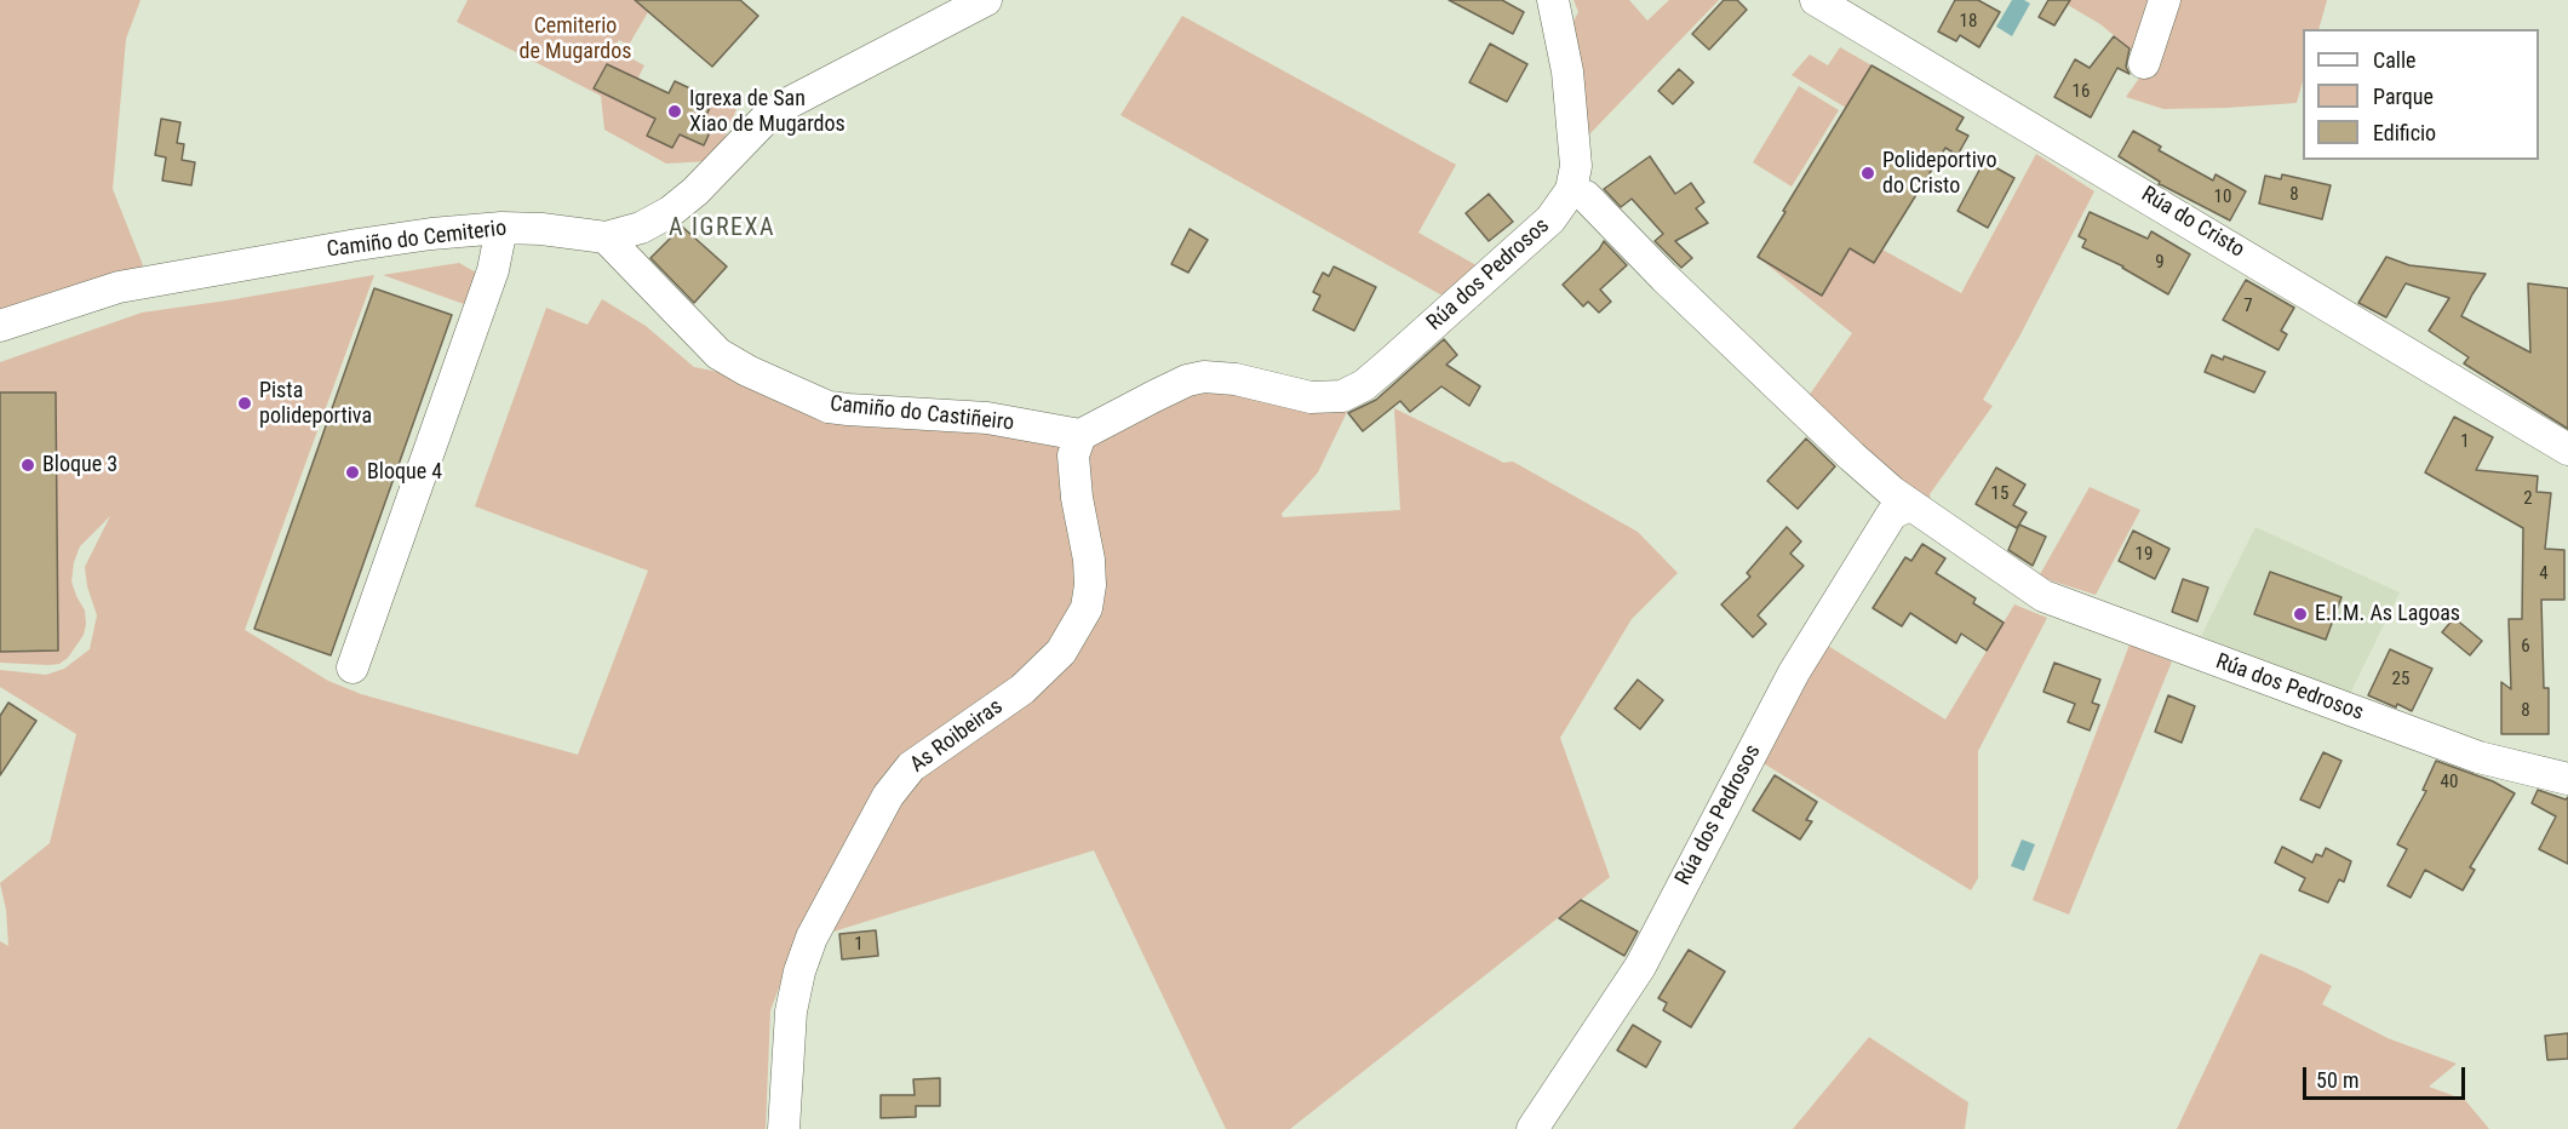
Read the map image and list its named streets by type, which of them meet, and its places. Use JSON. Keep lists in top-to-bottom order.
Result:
{
  "streets": {
    "street": [
      "Rúa do Cristo",
      "Camiño do Cemiterio",
      "Rúa dos Pedrosos",
      "Camiño do Castiñeiro",
      "As Roibeiras"
    ]
  },
  "crossings": [
    ["Camiño do Cemiterio", "Camiño do Castiñeiro"],
    ["Rúa dos Pedrosos", "Camiño do Castiñeiro"],
    ["Rúa dos Pedrosos", "As Roibeiras"],
    ["Camiño do Castiñeiro", "As Roibeiras"]
  ],
  "districts": ["A IGREXA"],
  "parks": ["Cemiterio de Mugardos"],
  "places": [
    "Igrexa de San Xiao de Mugardos",
    "Polideportivo do Cristo",
    "Pista polideportiva",
    "Bloque 3",
    "Bloque 4",
    "E.I.M. As Lagoas"
  ],
  "house_numbers": [
    "18",
    "16",
    "8",
    "10",
    "9",
    "7",
    "1",
    "15",
    "2",
    "19",
    "4",
    "6",
    "25",
    "8",
    "40",
    "1"
  ],
  "legend": ["Calle", "Parque", "Edificio"],
  "scale_bar": "50 m"
}
